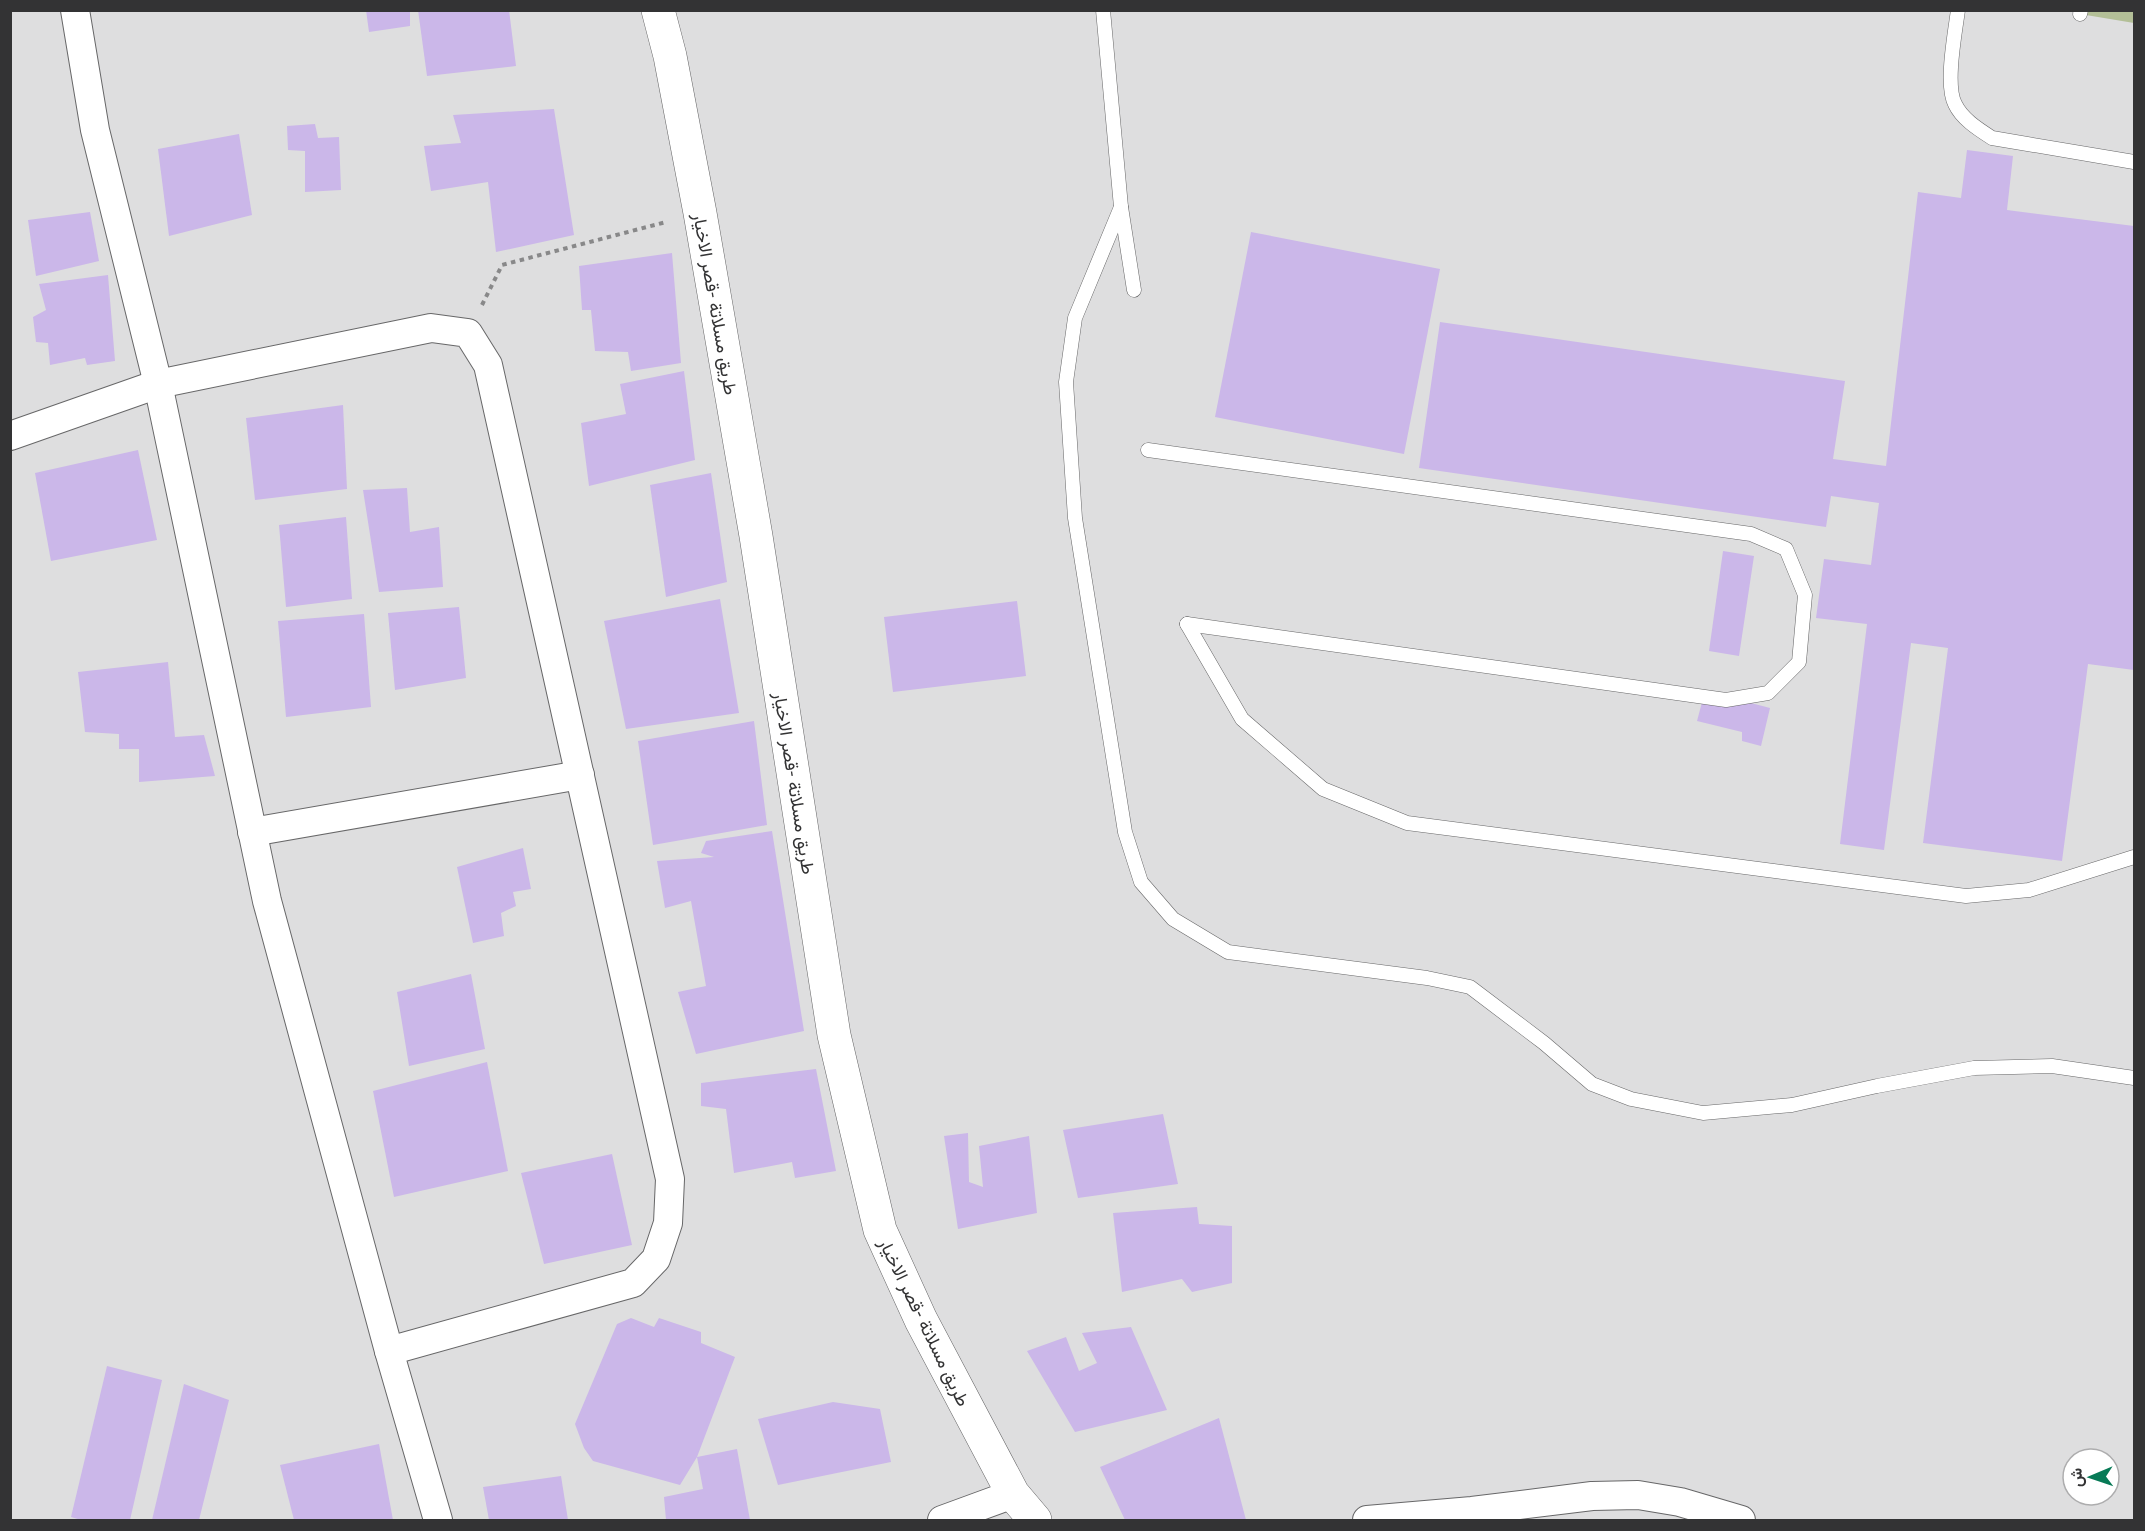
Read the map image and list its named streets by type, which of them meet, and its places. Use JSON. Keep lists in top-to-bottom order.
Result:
{
  "streets": {
    "main road": ["طريق مسلاتة -قصر الاخيار"]
  },
  "north": "left"
}
